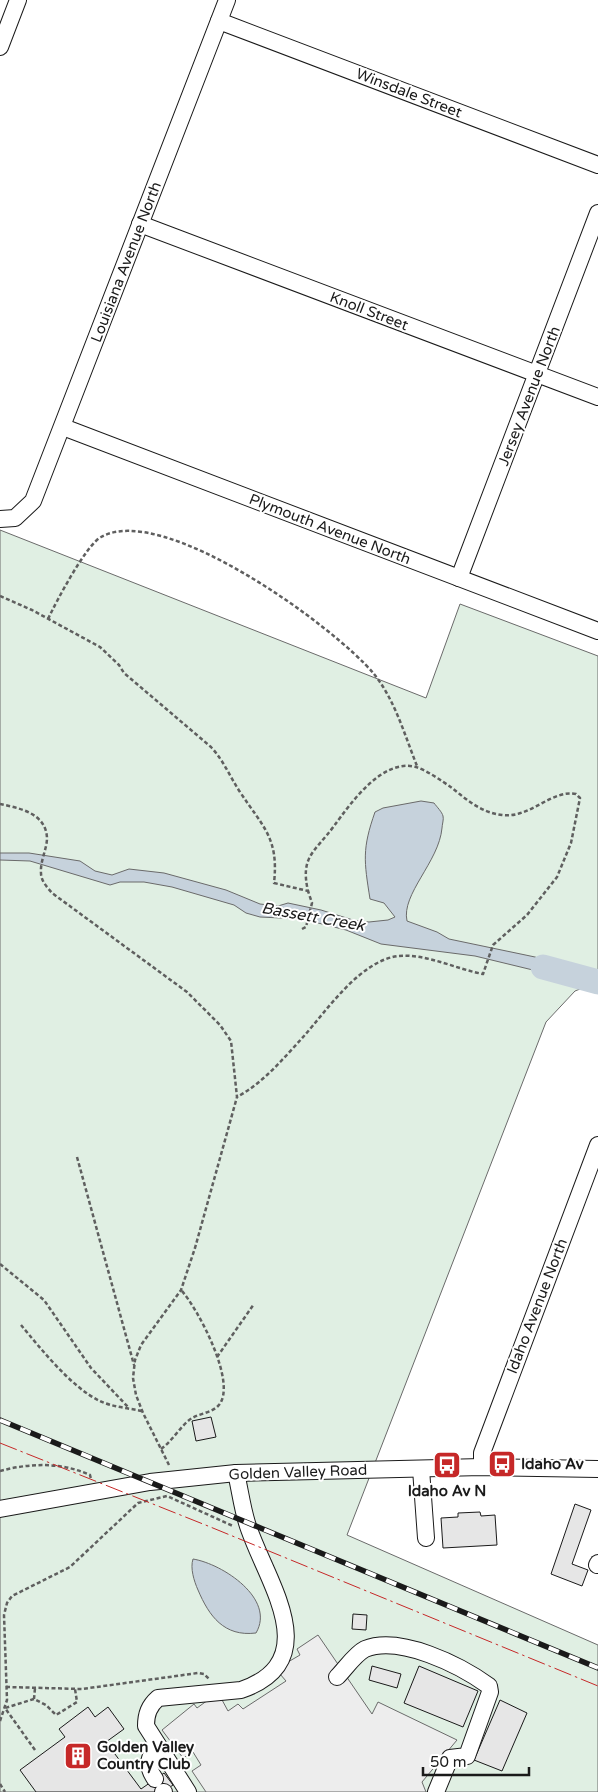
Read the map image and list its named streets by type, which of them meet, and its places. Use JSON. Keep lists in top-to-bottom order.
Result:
{
  "streets": {
    "street": [
      "Winsdale Street",
      "Louisiana Avenue North",
      "Knoll Street",
      "Jersey Avenue North",
      "Plymouth Avenue North",
      "Idaho Avenue North",
      "Golden Valley Road"
    ]
  },
  "crossings": [
    ["Winsdale Street", "Louisiana Avenue North"],
    ["Louisiana Avenue North", "Knoll Street"],
    ["Louisiana Avenue North", "Plymouth Avenue North"],
    ["Knoll Street", "Jersey Avenue North"],
    ["Jersey Avenue North", "Plymouth Avenue North"],
    ["Idaho Avenue North", "Golden Valley Road"]
  ],
  "water": ["Bassett Creek"],
  "places": {
    "bus stop": ["Idaho Av", "Idaho Av N"],
    "building": ["Golden Valley Country Club"]
  },
  "scale_bar": "50 m"
}
